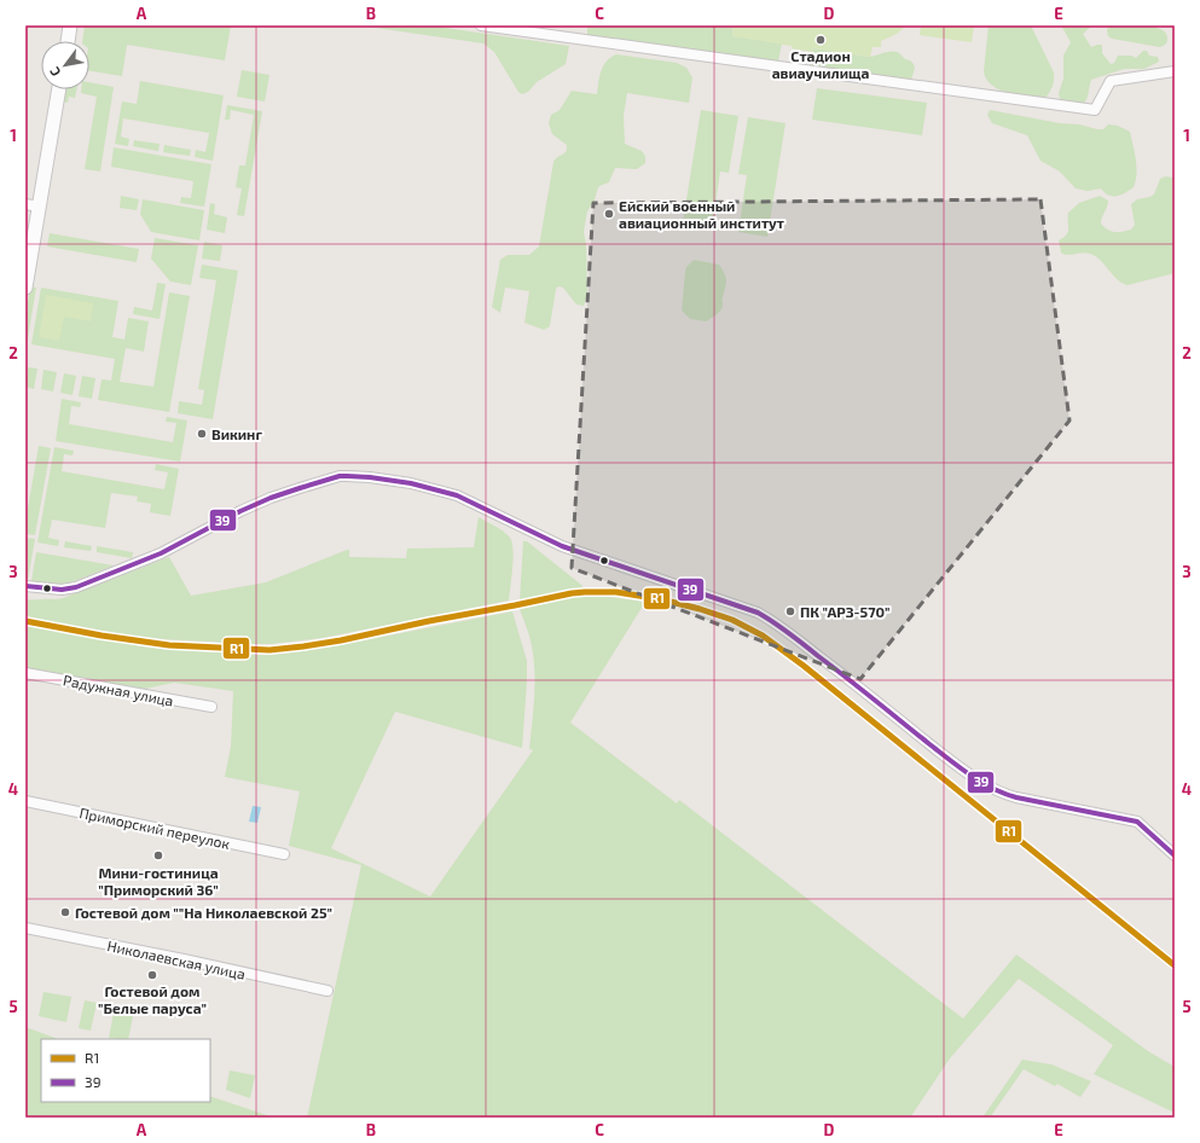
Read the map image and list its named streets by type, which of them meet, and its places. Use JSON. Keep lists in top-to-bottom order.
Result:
{
  "streets": {
    "street": ["Радужная улица", "Приморский переулок", "Николаевская улица"]
  },
  "places": [
    "Стадион авиаучилища",
    "Ейский военный авиационный институт",
    "Викинг",
    "ПК \"АРЗ-570\"",
    "Мини-гостиница \"Приморский 36\"",
    "Гостевой дом \"\"На Николаевской 25\"",
    "Гостевой дом \"Белые паруса\""
  ],
  "lines": ["transit line 39", "transit line R1"],
  "legend": ["R1", "39"],
  "north": "bottom left",
  "grid": {
    "columns": [
      "A",
      "B",
      "C",
      "D",
      "E"
    ],
    "rows": [
      "1",
      "2",
      "3",
      "4",
      "5"
    ]
  }
}
